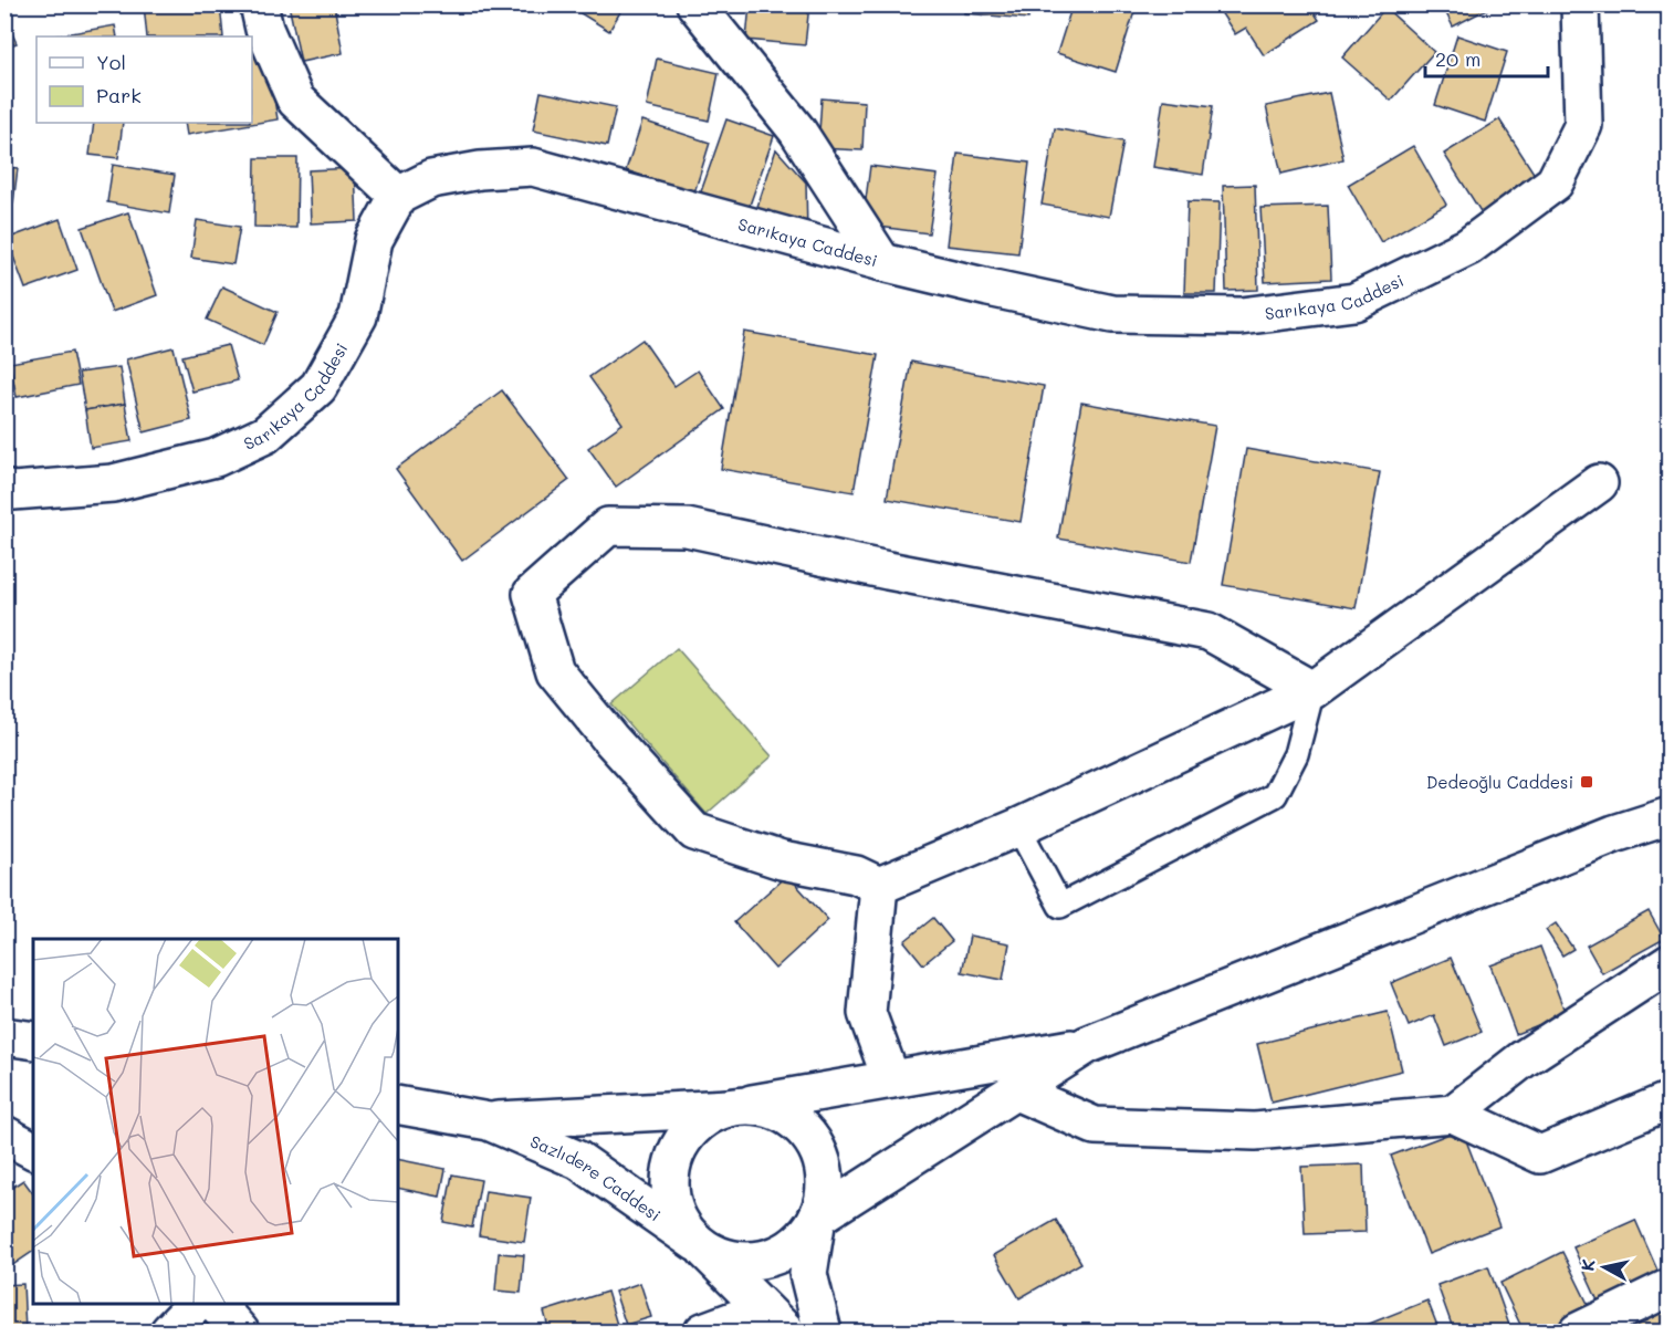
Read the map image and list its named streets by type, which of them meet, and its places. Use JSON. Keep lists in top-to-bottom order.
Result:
{
  "streets": {
    "street": ["Sarıkaya Caddesi", "Sazlıdere Caddesi"]
  },
  "places": {
    "transit": ["Dedeoğlu Caddesi"]
  },
  "legend": ["Yol", "Park"],
  "scale_bar": "20 m",
  "north": "left"
}
